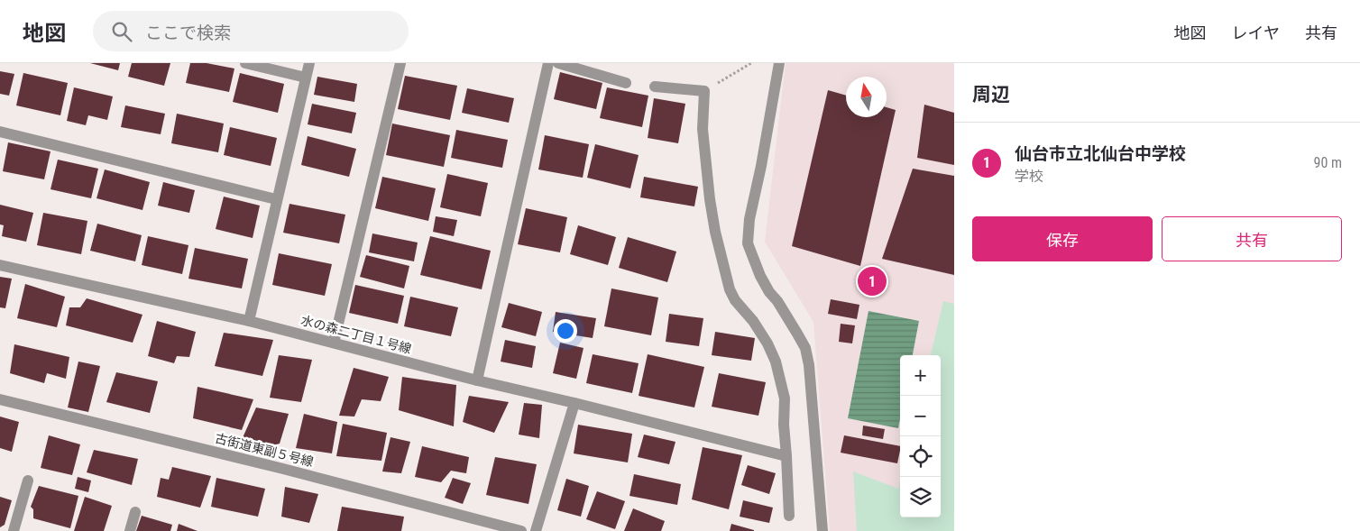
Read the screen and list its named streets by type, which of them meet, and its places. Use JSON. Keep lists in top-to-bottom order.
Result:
{
  "streets": {
    "street": ["水の森二丁目１号線", "古街道東副５号線"]
  },
  "north": "top",
  "page": {
    "header": "地図",
    "search": "ここで検索",
    "nav": ["地図", "レイヤ", "共有"],
    "heading": "周辺",
    "list": [
      {
        "mark": "1",
        "name": "仙台市立北仙台中学校",
        "note": "学校",
        "value": "90 m"
      }
    ],
    "buttons": ["保存", "共有"],
    "pins": "1",
    "map_buttons": ["+", "−"]
  }
}
